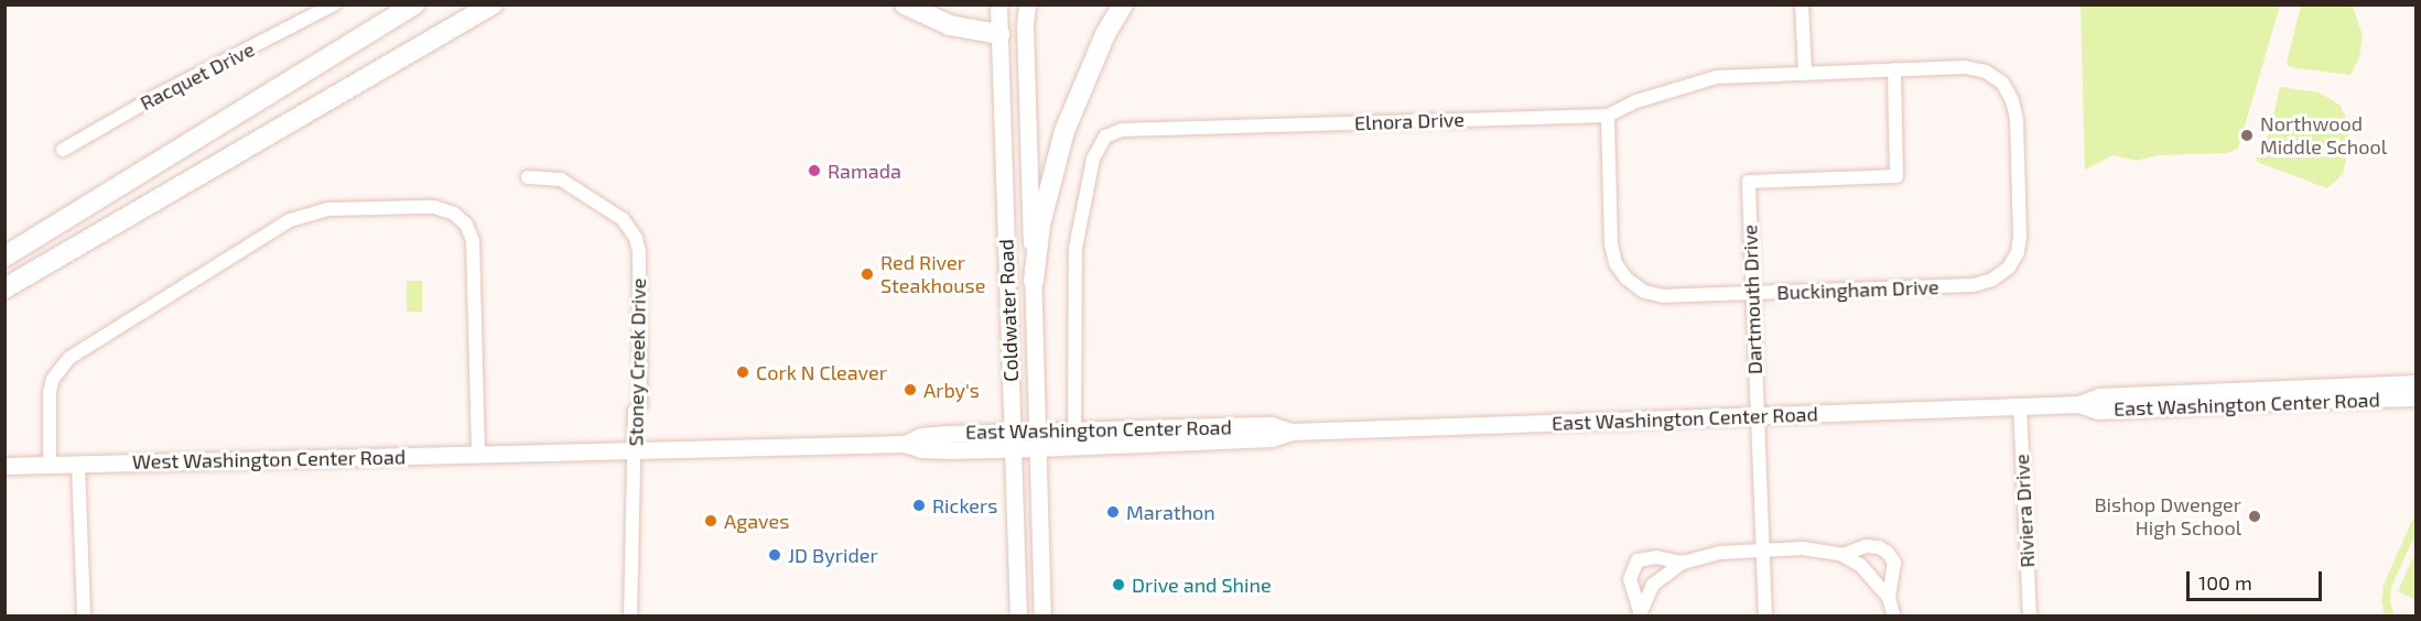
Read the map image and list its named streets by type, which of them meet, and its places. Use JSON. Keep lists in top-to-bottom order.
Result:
{
  "streets": {
    "main road": ["Coldwater Road", "East Washington Center Road", "West Washington Center Road"],
    "street": [
      "Racquet Drive",
      "Elnora Drive",
      "Buckingham Drive",
      "Dartmouth Drive",
      "Stoney Creek Drive",
      "Riviera Drive"
    ]
  },
  "crossings": [
    ["Elnora Drive", "Buckingham Drive"],
    ["Elnora Drive", "Dartmouth Drive"],
    ["Elnora Drive", "East Washington Center Road"],
    ["Buckingham Drive", "Dartmouth Drive"],
    ["Dartmouth Drive", "East Washington Center Road"],
    ["Coldwater Road", "East Washington Center Road"],
    ["Stoney Creek Drive", "East Washington Center Road"],
    ["East Washington Center Road", "West Washington Center Road"],
    ["East Washington Center Road", "Riviera Drive"]
  ],
  "places": [
    "Northwood Middle School",
    "Ramada",
    "Red River Steakhouse",
    "Cork N Cleaver",
    "Arby's",
    "Rickers",
    "Marathon",
    "Bishop Dwenger High School",
    "Agaves",
    "JD Byrider",
    "Drive and Shine"
  ],
  "scale_bar": "100 m"
}
